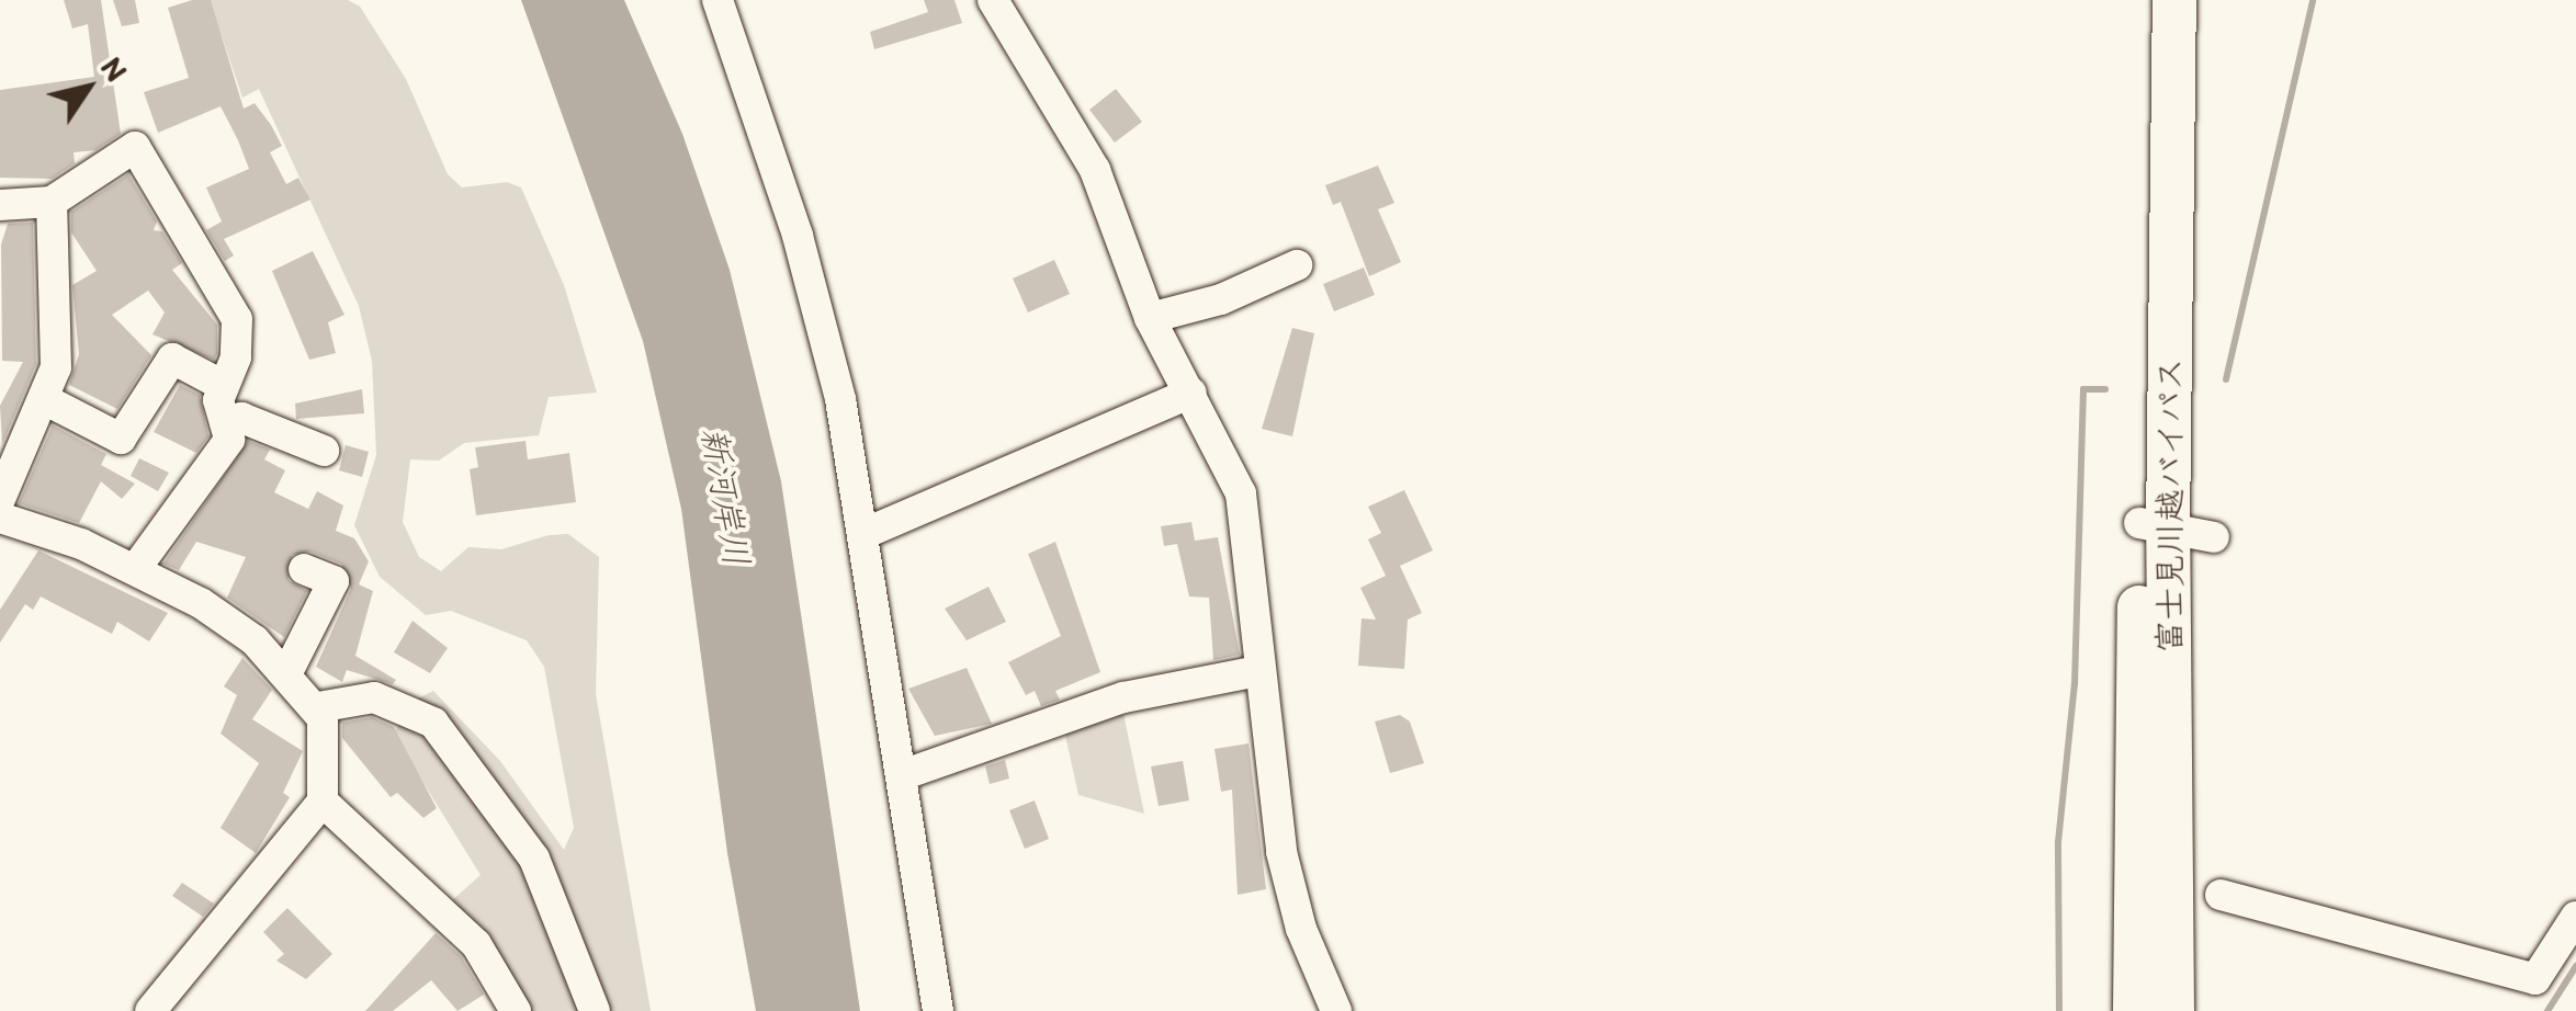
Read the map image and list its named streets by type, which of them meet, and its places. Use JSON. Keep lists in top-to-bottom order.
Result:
{
  "streets": {
    "highway": ["富士見川越バイパス"]
  },
  "water": ["新河岸川"],
  "north": "top right"
}
